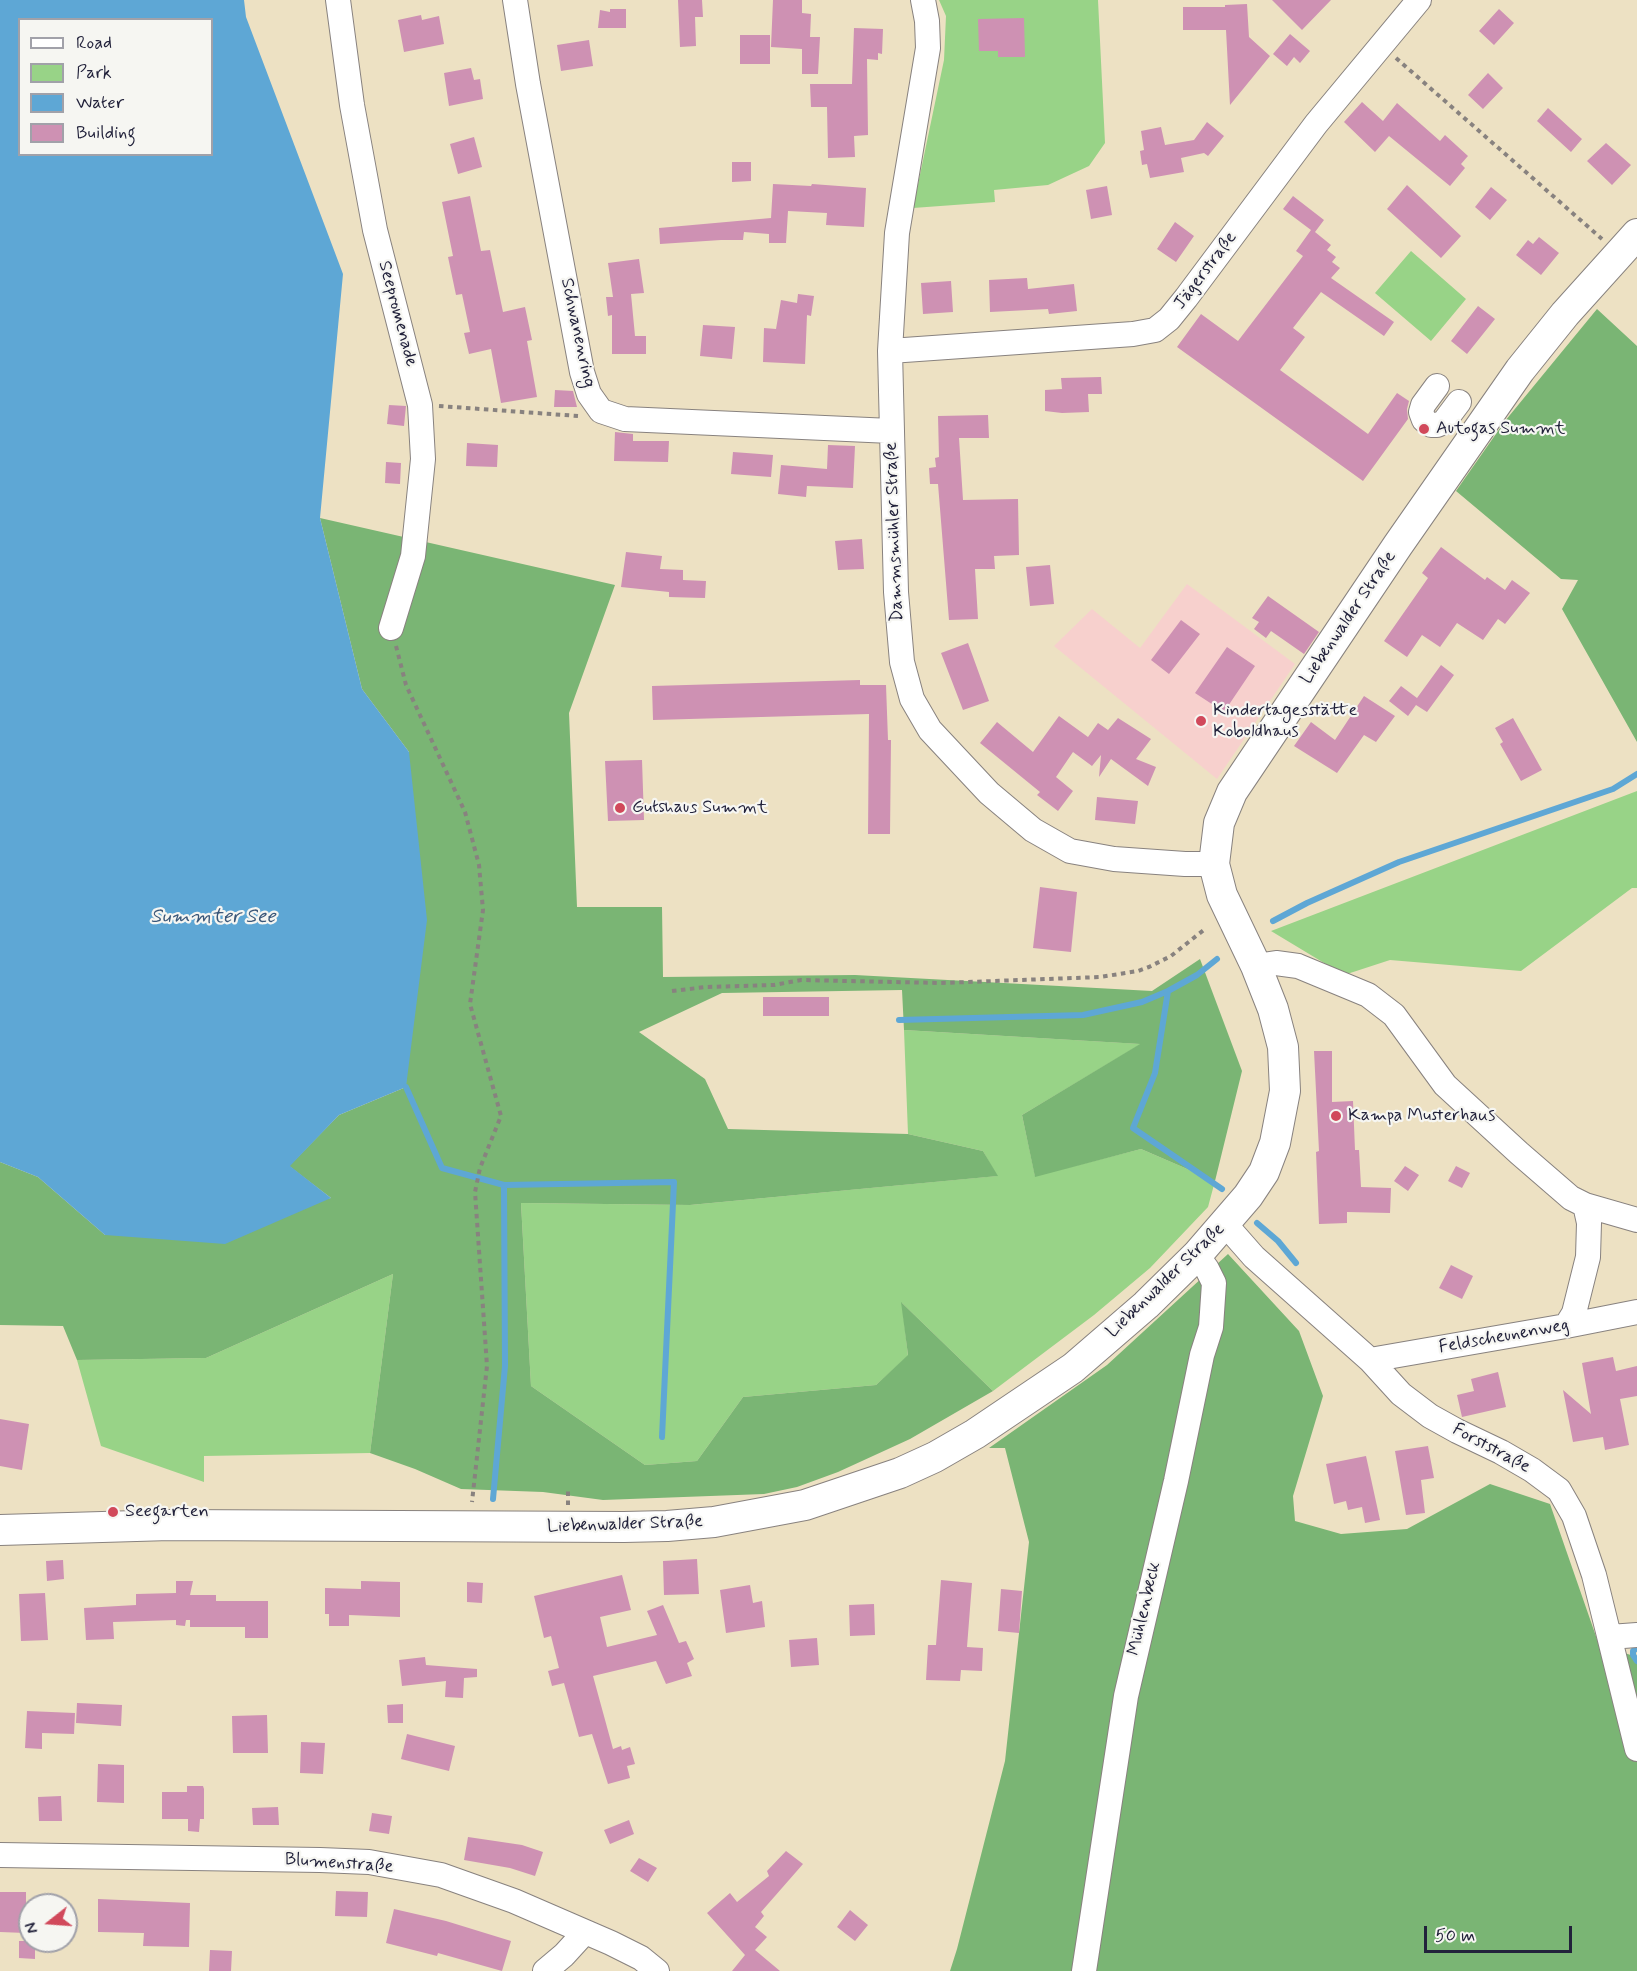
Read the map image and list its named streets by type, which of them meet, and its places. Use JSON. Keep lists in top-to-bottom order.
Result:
{
  "streets": {
    "main road": ["Liebenwalder Straße"],
    "street": [
      "Jägerstraße",
      "Seepromenade",
      "Schwanenring",
      "Dammsmühler Straße",
      "Feldscheunenweg",
      "Forststraße",
      "Mühlenbeck",
      "Blumenstraße"
    ]
  },
  "crossings": [
    ["Jägerstraße", "Dammsmühler Straße"],
    ["Schwanenring", "Dammsmühler Straße"],
    ["Dammsmühler Straße", "Liebenwalder Straße"],
    ["Liebenwalder Straße", "Forststraße"],
    ["Liebenwalder Straße", "Mühlenbeck"],
    ["Feldscheunenweg", "Forststraße"]
  ],
  "water": ["Summter See"],
  "places": [
    "Autogas Summt",
    "Kindertagesstätte Koboldhaus",
    "Gutshaus Summt",
    "Kampa Musterhaus",
    "Seegarten"
  ],
  "legend": [
    "Road",
    "Park",
    "Water",
    "Building"
  ],
  "scale_bar": "50 m",
  "north": "left"
}
